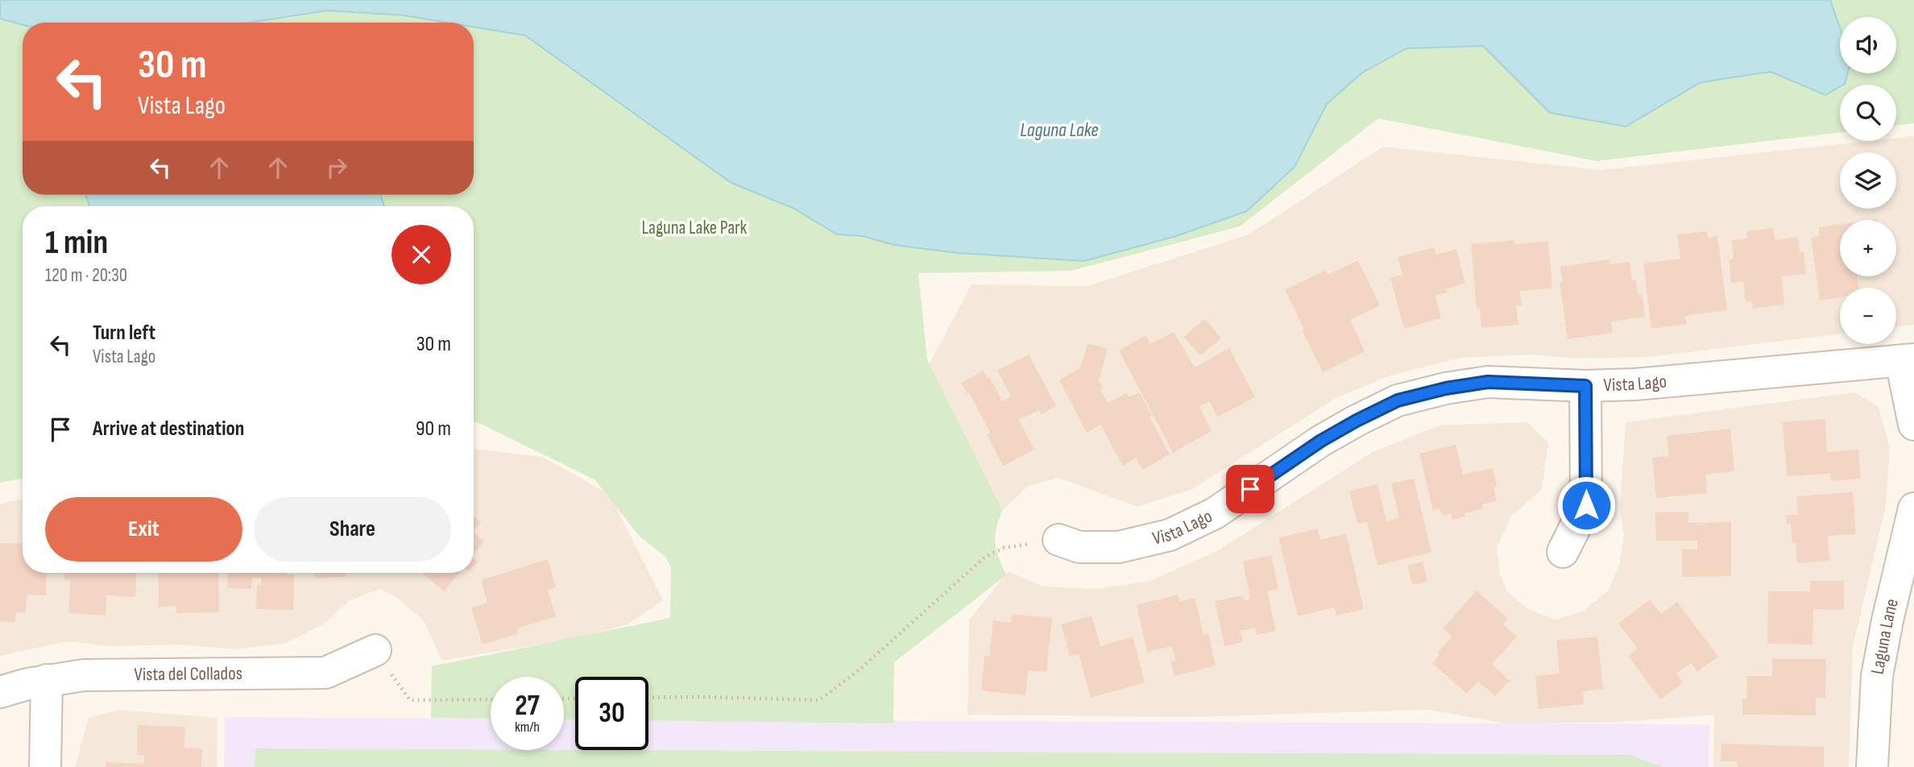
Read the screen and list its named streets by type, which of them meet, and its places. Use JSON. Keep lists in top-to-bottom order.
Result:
{
  "streets": {
    "street": ["Vista Lago", "Laguna Lane", "Vista del Collados"]
  },
  "water": ["Laguna Lake"],
  "parks": ["Laguna Lake Park"],
  "page": {
    "map_buttons": ["+", "−"],
    "turn": ["30 m", "Vista Lago"],
    "heading": ["1 min", "120 m · 20:30"],
    "list": [
      {
        "name": "Turn left",
        "note": "Vista Lago",
        "value": "30 m"
      },
      {
        "name": "Arrive at destination",
        "value": "90 m"
      }
    ],
    "buttons": ["Exit", "Share"],
    "speed": "27 km/h",
    "limit": "30"
  }
}
